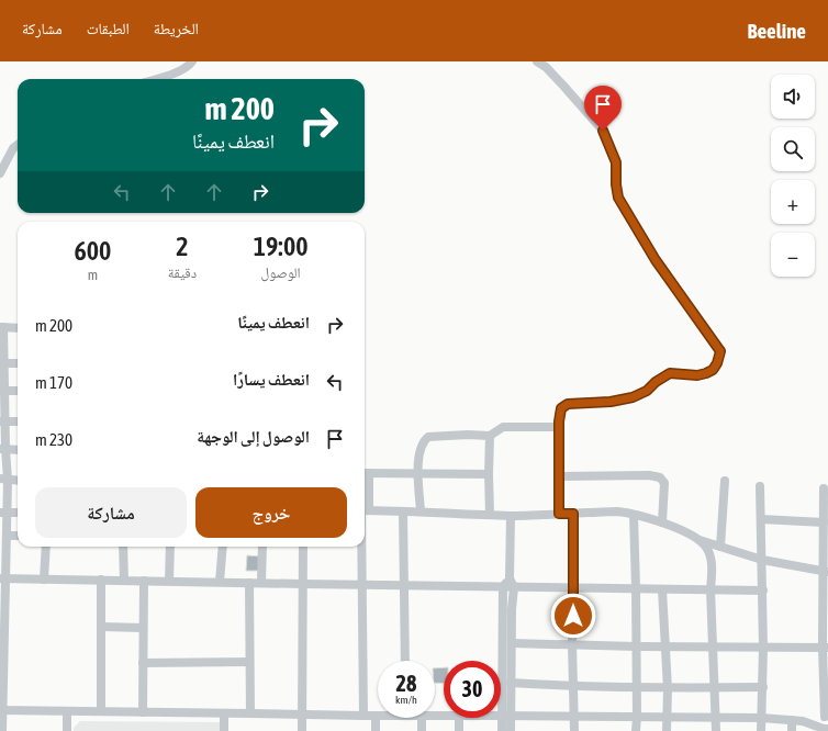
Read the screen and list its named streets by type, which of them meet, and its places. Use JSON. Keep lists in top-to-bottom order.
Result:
{
  "page": {
    "header": "Beeline",
    "nav": ["الخريطة", "الطبقات", "مشاركة"],
    "map_buttons": ["+", "−"],
    "turn": ["200 m", "انعطف يمينًا"],
    "eta": [
      "19:00",
      "الوصول",
      "2",
      "دقيقة",
      "600",
      "m"
    ],
    "list": [
      {
        "name": "انعطف يمينًا",
        "value": "200 m"
      },
      {
        "name": "انعطف يسارًا",
        "value": "170 m"
      },
      {
        "name": "الوصول إلى الوجهة",
        "value": "230 m"
      }
    ],
    "buttons": ["خروج", "مشاركة"],
    "speed": "28 km/h",
    "limit": "30"
  }
}
